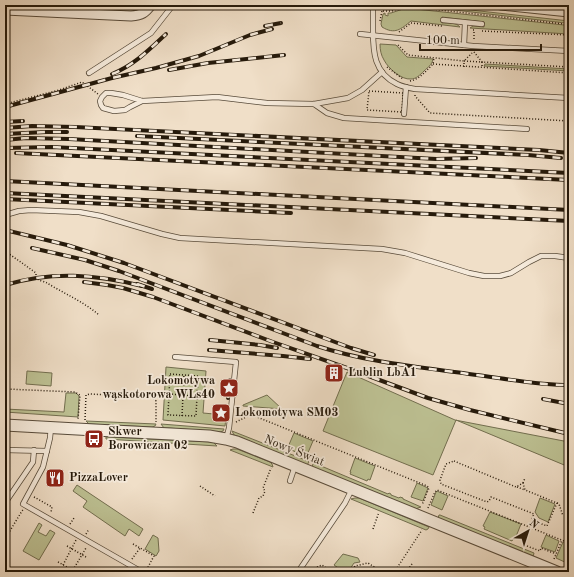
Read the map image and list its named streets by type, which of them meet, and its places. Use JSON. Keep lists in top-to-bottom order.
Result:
{
  "streets": {
    "street": ["Nowy Świat"]
  },
  "places": {
    "building": ["Lublin LbA1"],
    "place": ["Lokomotywa wąskotorowa WLs40", "Lokomotywa SM03"],
    "bus stop": ["Skwer Borowiczan 02"],
    "restaurant": ["PizzaLover"]
  },
  "scale_bar": "100 m",
  "north": "top right"
}
